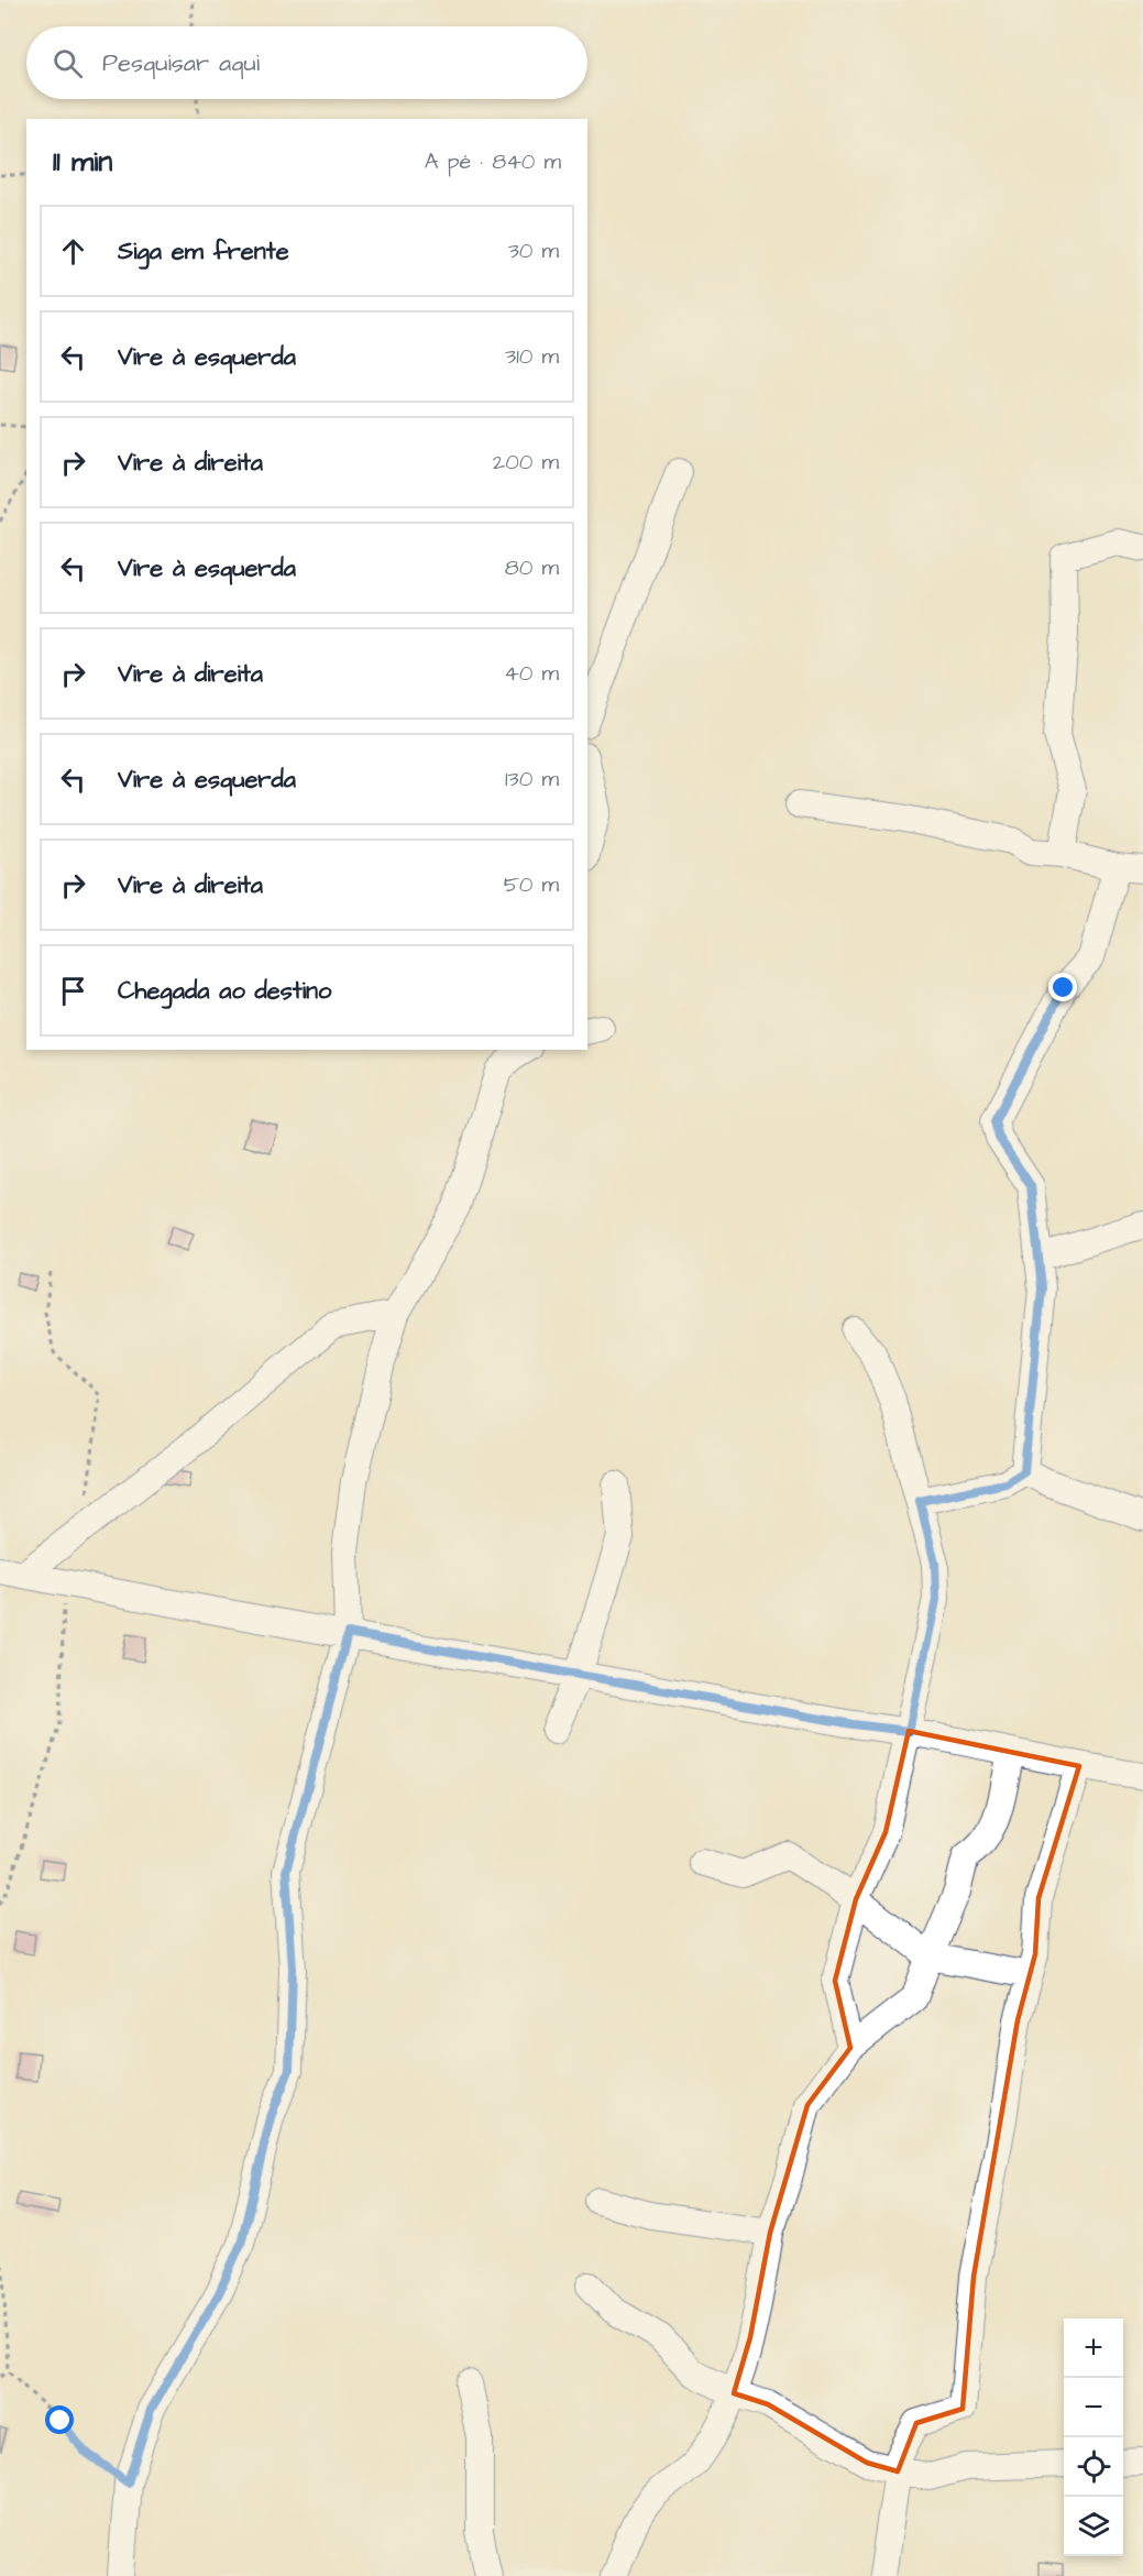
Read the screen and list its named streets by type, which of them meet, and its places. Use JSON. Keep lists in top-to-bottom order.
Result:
{
  "page": {
    "search": "Pesquisar aqui",
    "heading": ["11 min", "A pé · 840 m"],
    "list": [
      ["Siga em frente", "30 m"],
      ["Vire à esquerda", "310 m"],
      ["Vire à direita", "200 m"],
      ["Vire à esquerda", "80 m"],
      ["Vire à direita", "40 m"],
      ["Vire à esquerda", "130 m"],
      ["Vire à direita", "50 m"],
      "Chegada ao destino"
    ],
    "map_buttons": ["+", "−"]
  }
}
